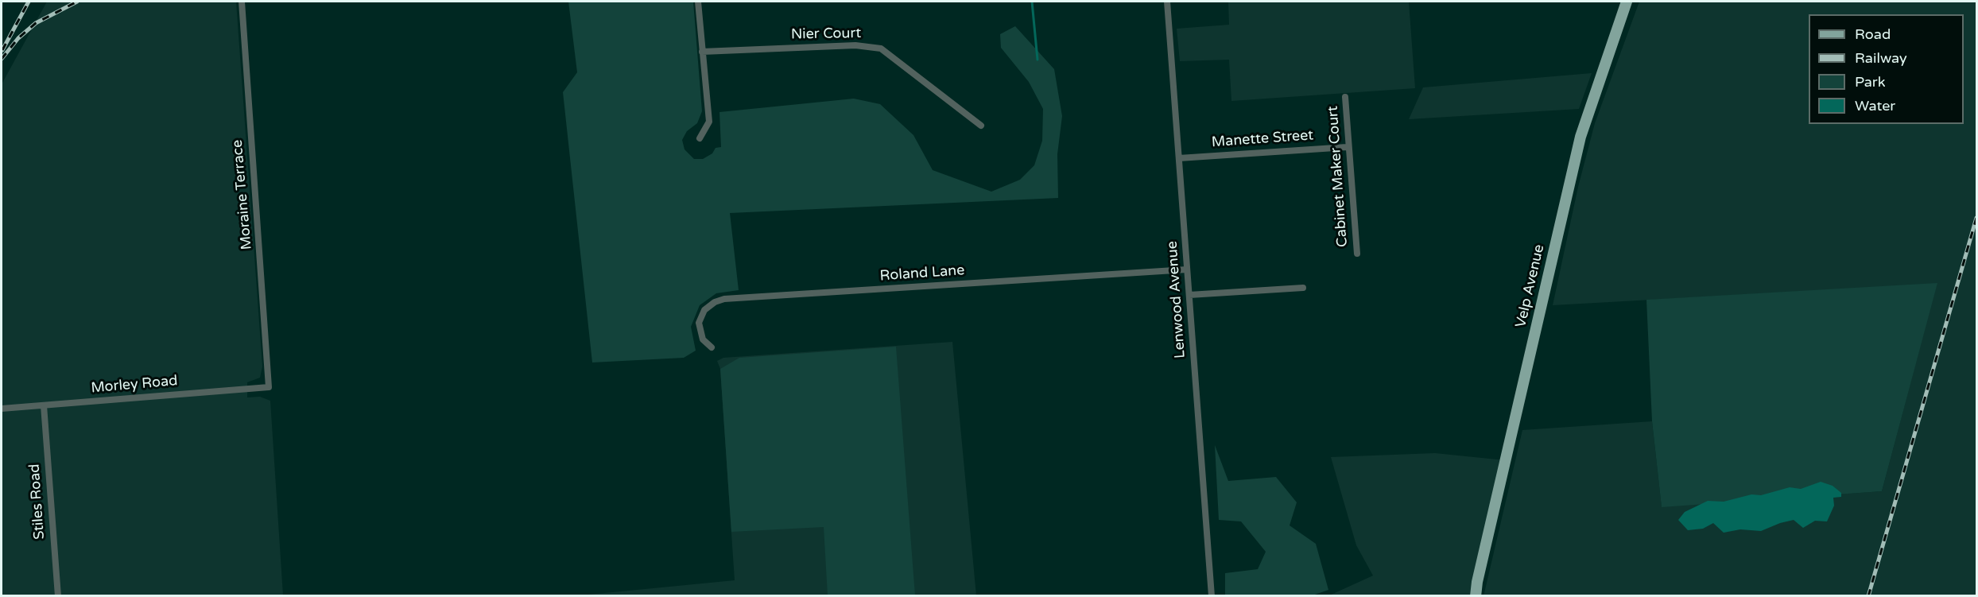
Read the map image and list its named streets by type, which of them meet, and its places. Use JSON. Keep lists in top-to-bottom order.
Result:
{
  "streets": {
    "main road": ["Velp Avenue"],
    "street": [
      "Nier Court",
      "Manette Street",
      "Cabinet Maker Court",
      "Moraine Terrace",
      "Roland Lane",
      "Lenwood Avenue",
      "Morley Road",
      "Stiles Road"
    ]
  },
  "crossings": [
    ["Manette Street", "Cabinet Maker Court"],
    ["Manette Street", "Lenwood Avenue"],
    ["Moraine Terrace", "Morley Road"],
    ["Roland Lane", "Lenwood Avenue"],
    ["Morley Road", "Stiles Road"]
  ],
  "legend": [
    "Road",
    "Railway",
    "Park",
    "Water"
  ]
}
